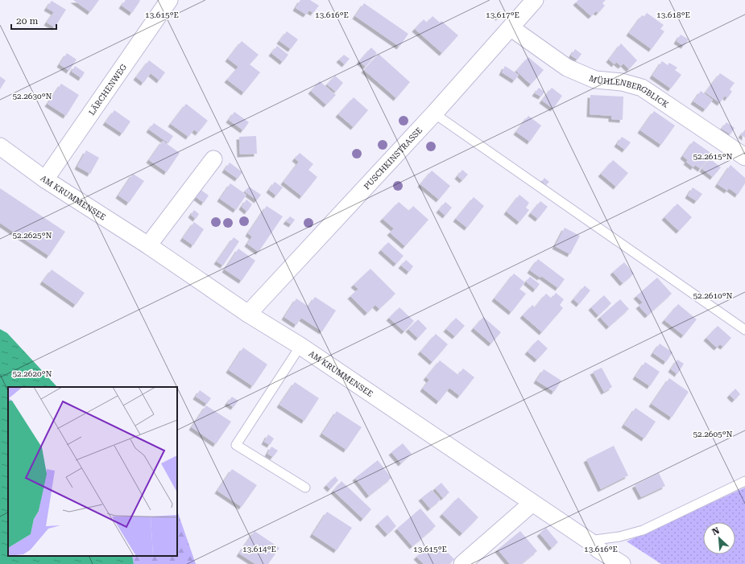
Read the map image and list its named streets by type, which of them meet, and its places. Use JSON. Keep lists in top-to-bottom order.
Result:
{
  "streets": {
    "street": [
      "LÄRCHENWEG",
      "MÜHLENBERGBLICK",
      "PUSCHKINSTRASSE",
      "AM KRUMMENSEE"
    ]
  },
  "crossings": [
    ["LÄRCHENWEG", "AM KRUMMENSEE"],
    ["MÜHLENBERGBLICK", "PUSCHKINSTRASSE"],
    ["PUSCHKINSTRASSE", "AM KRUMMENSEE"]
  ],
  "scale_bar": "20 m",
  "north": "top left",
  "coordinates": [
    "13.615°E",
    "13.616°E",
    "13.617°E",
    "13.618°E",
    "52.2630°N",
    "52.2615°N",
    "52.2625°N",
    "52.2610°N",
    "52.2620°N",
    "52.2605°N",
    "13.614°E"
  ]
}
